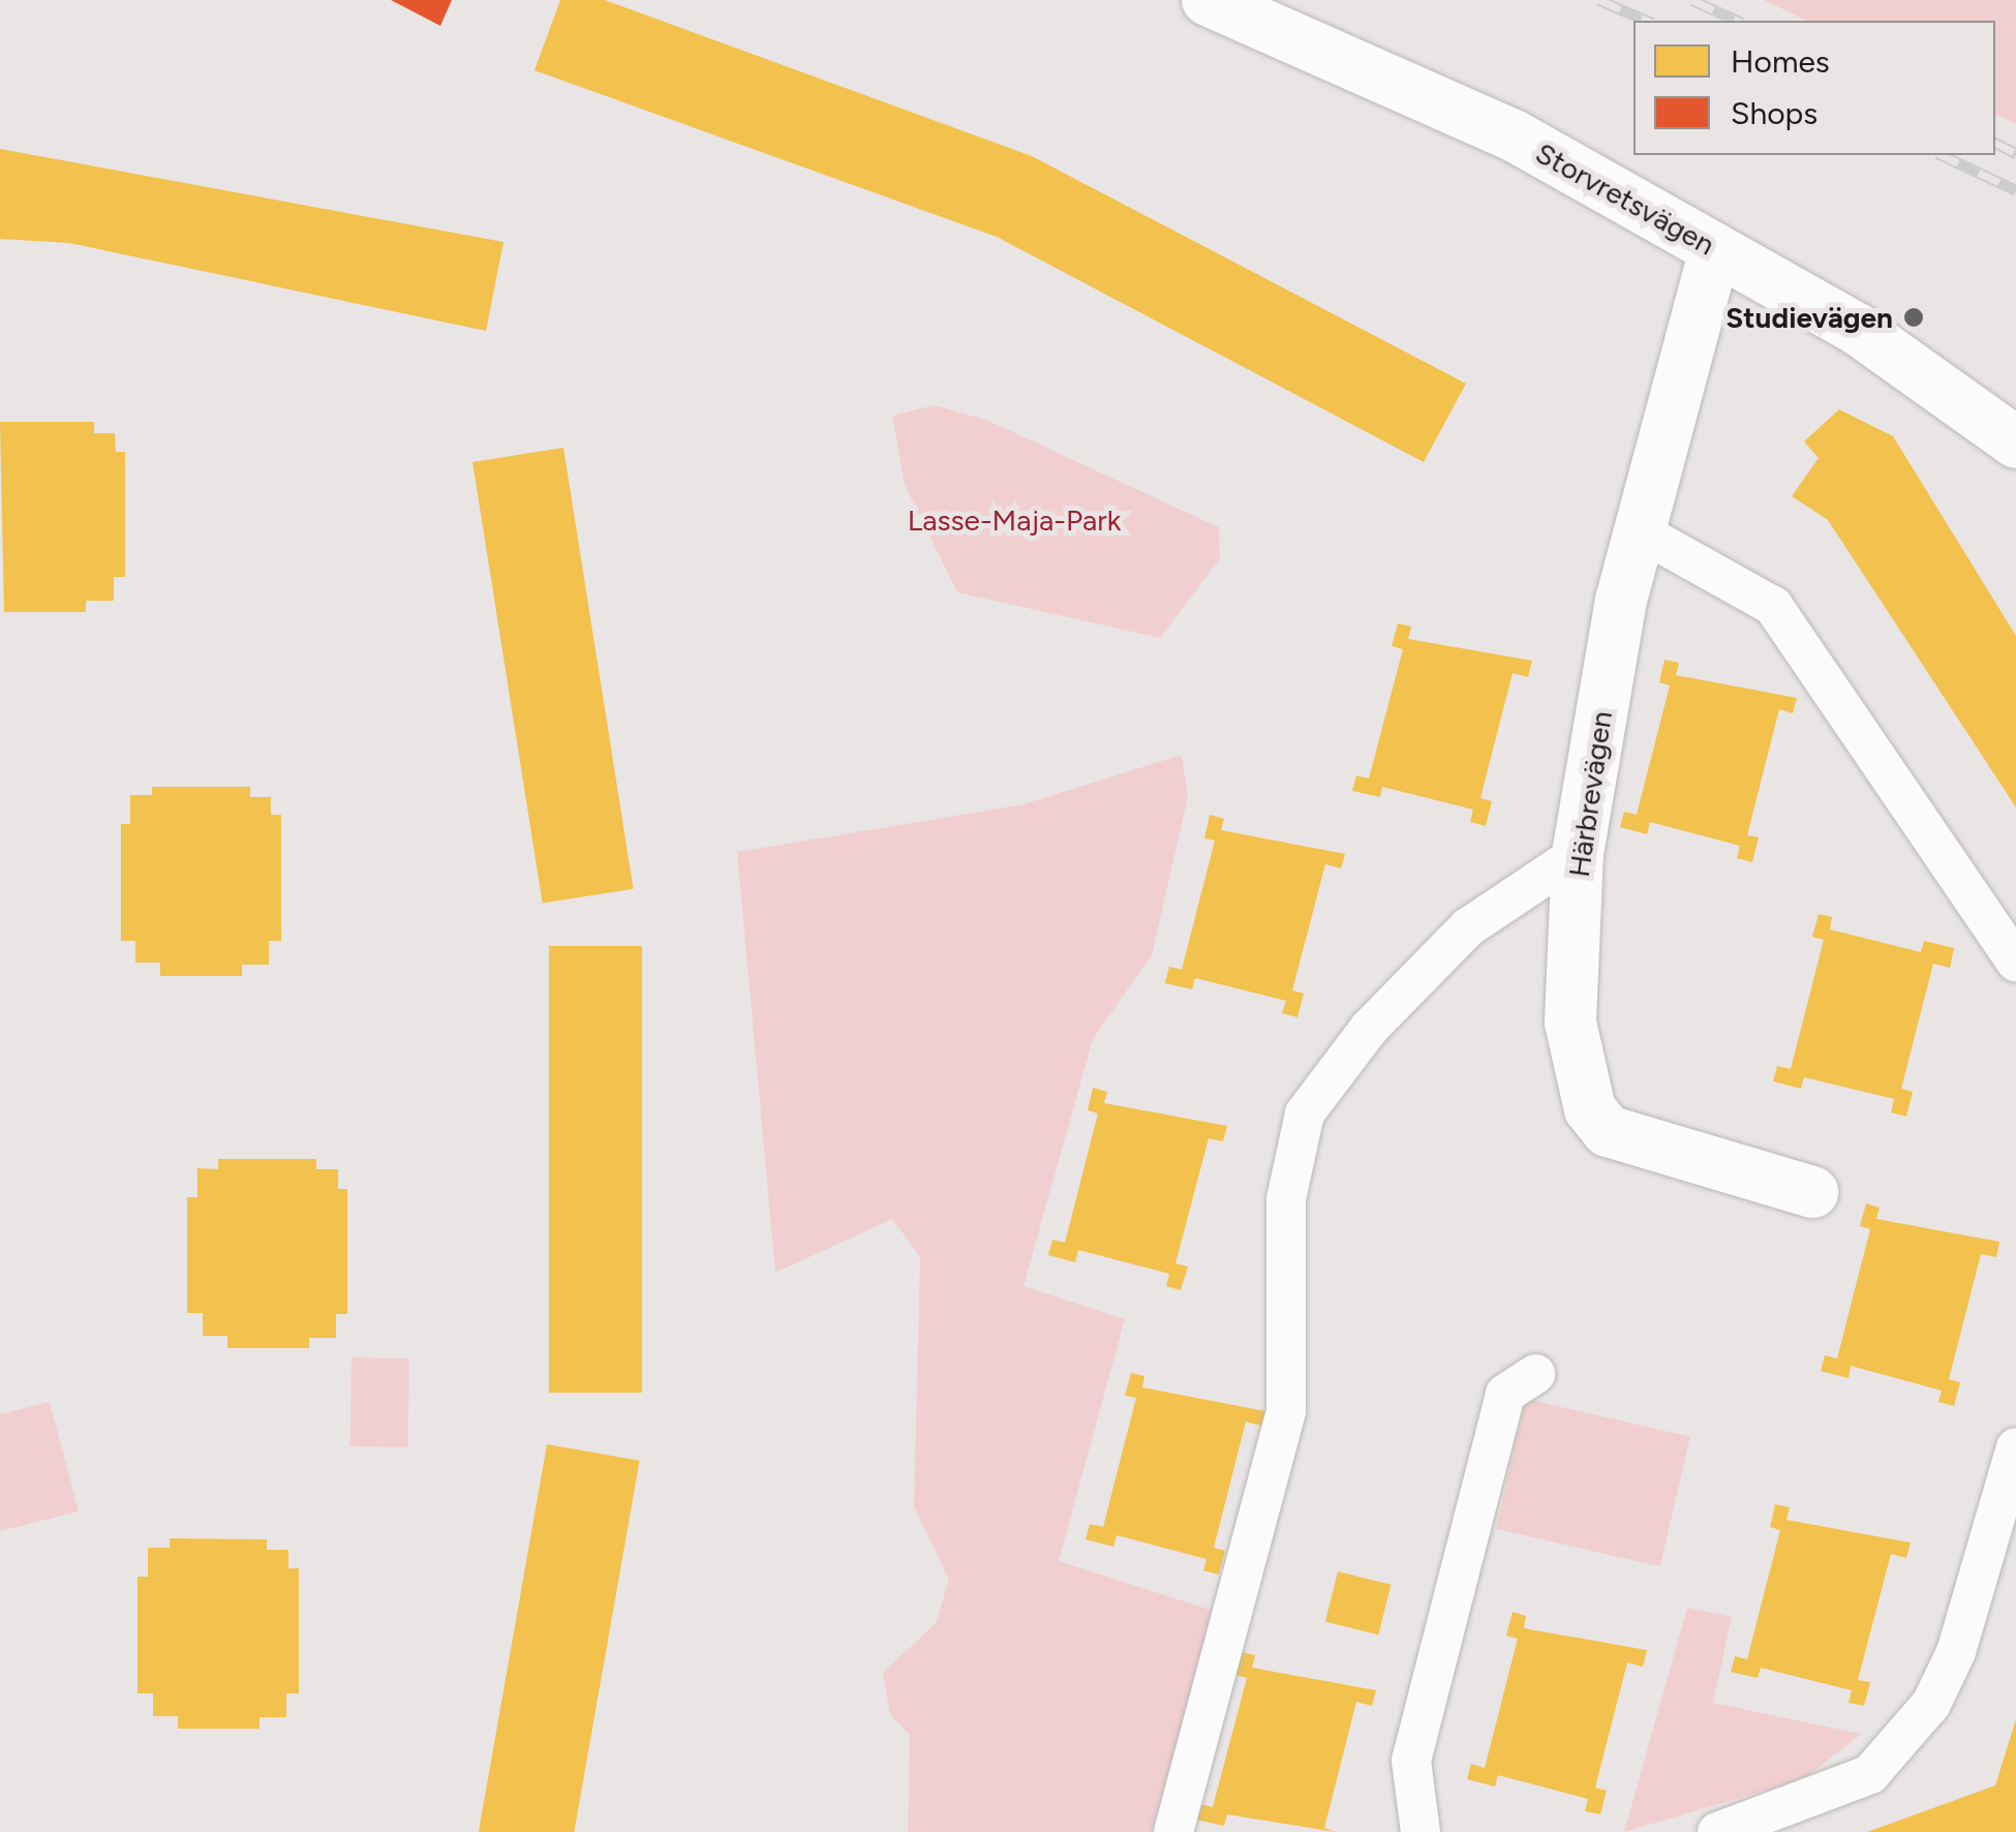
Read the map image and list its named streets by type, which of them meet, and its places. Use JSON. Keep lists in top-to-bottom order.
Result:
{
  "streets": {
    "street": ["Storvretsvägen", "Härbrevägen"]
  },
  "crossings": [
    ["Storvretsvägen", "Härbrevägen"]
  ],
  "parks": ["Lasse-Maja-Park"],
  "places": ["Studievägen"],
  "legend": ["Homes", "Shops"]
}
